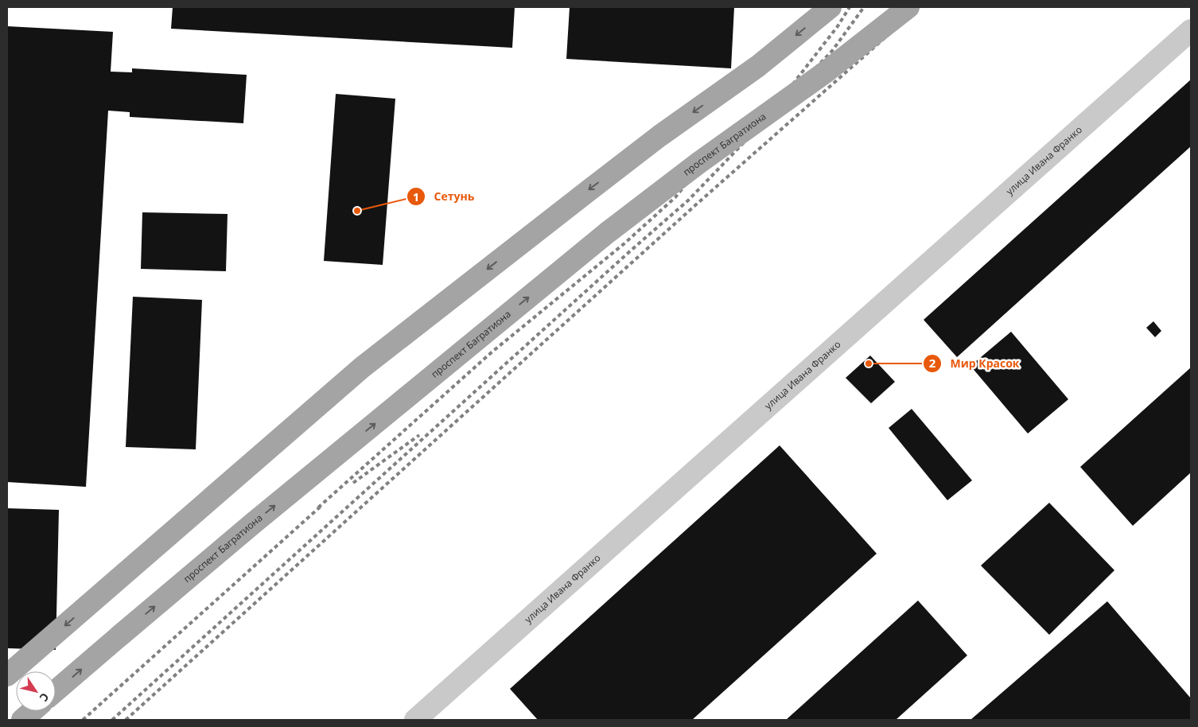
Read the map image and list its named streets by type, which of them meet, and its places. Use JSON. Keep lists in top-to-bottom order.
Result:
{
  "streets": {
    "main road": ["проспект Багратиона"],
    "street": ["улица Ивана Франко"]
  },
  "places": ["Сетунь", "Мир Красок"],
  "north": "bottom right"
}
